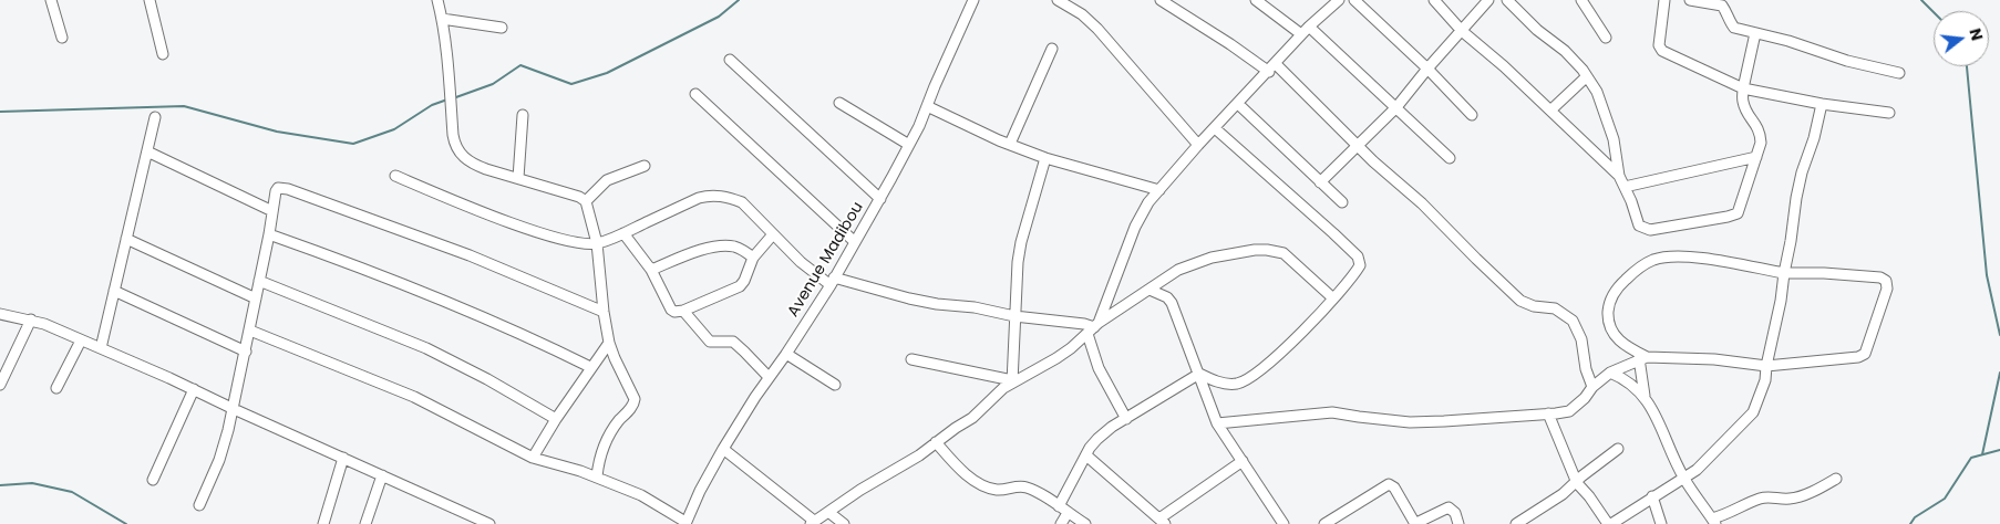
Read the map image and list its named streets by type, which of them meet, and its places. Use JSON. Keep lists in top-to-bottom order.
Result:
{
  "streets": {
    "street": ["Avenue Madibou"]
  },
  "north": "right"
}
